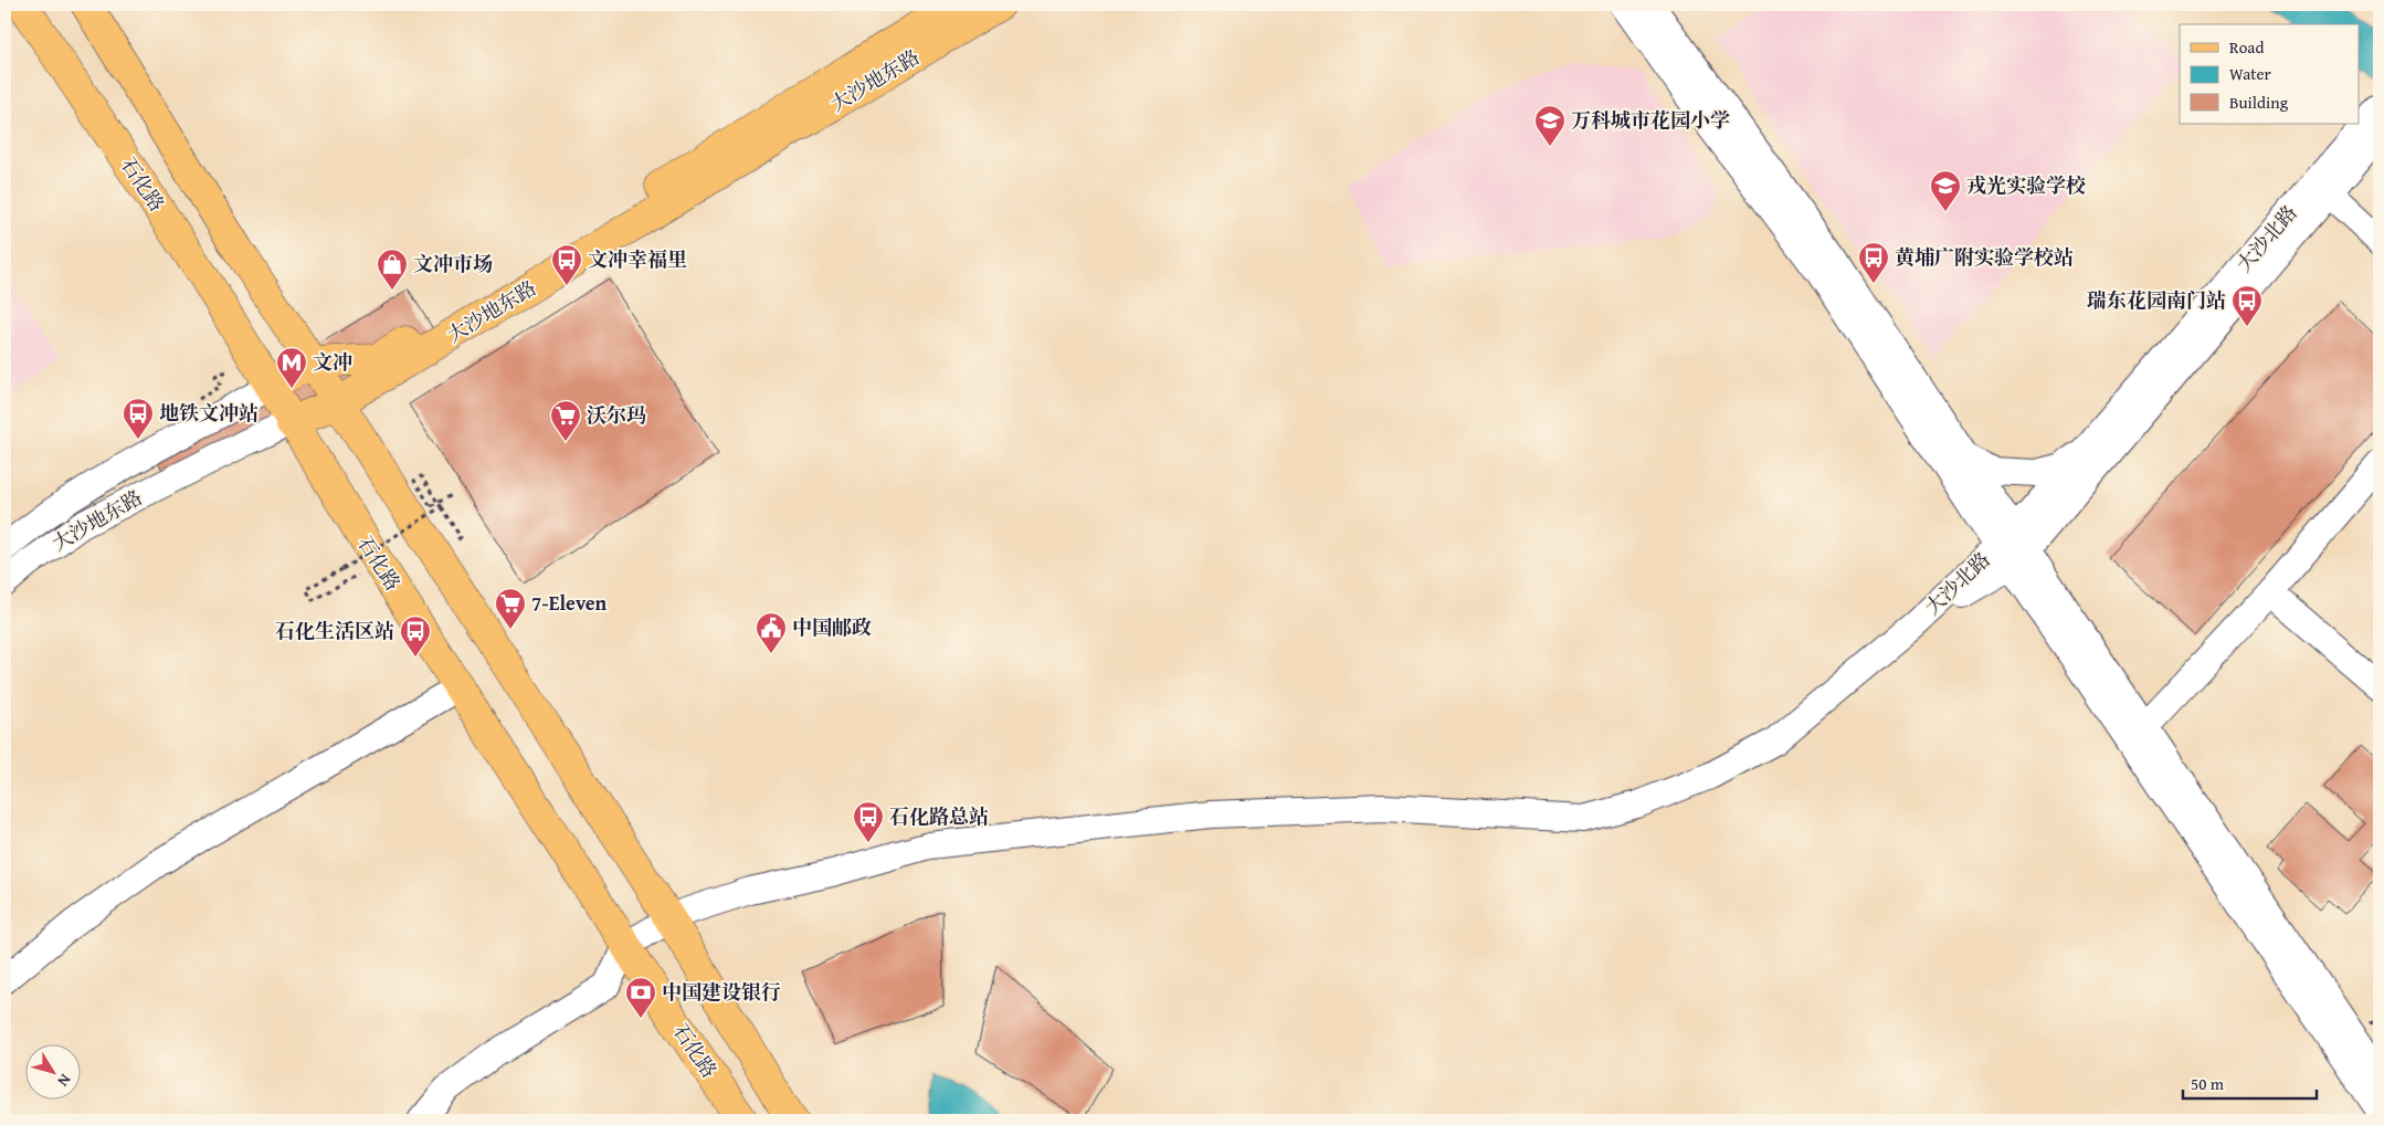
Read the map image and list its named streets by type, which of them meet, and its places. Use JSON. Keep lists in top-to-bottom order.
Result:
{
  "streets": {
    "main road": ["大沙地东路", "石化路"],
    "street": ["大沙北路"]
  },
  "crossings": [
    ["大沙地东路", "石化路"],
    ["石化路", "大沙北路"]
  ],
  "places": {
    "school or university": ["万科城市花园小学", "戎光实验学校"],
    "bus stop": [
      "黄埔广附实验学校站",
      "文冲幸福里",
      "瑞东花园南门站",
      "地铁文冲站",
      "石化生活区站",
      "石化路总站"
    ],
    "shop": ["文冲市场"],
    "metro station": ["文冲"],
    "supermarket": ["沃尔玛", "7-Eleven"],
    "public building": ["中国邮政"],
    "bank": ["中国建设银行"]
  },
  "legend": ["Road", "Water", "Building"],
  "scale_bar": "50 m",
  "north": "bottom right"
}
